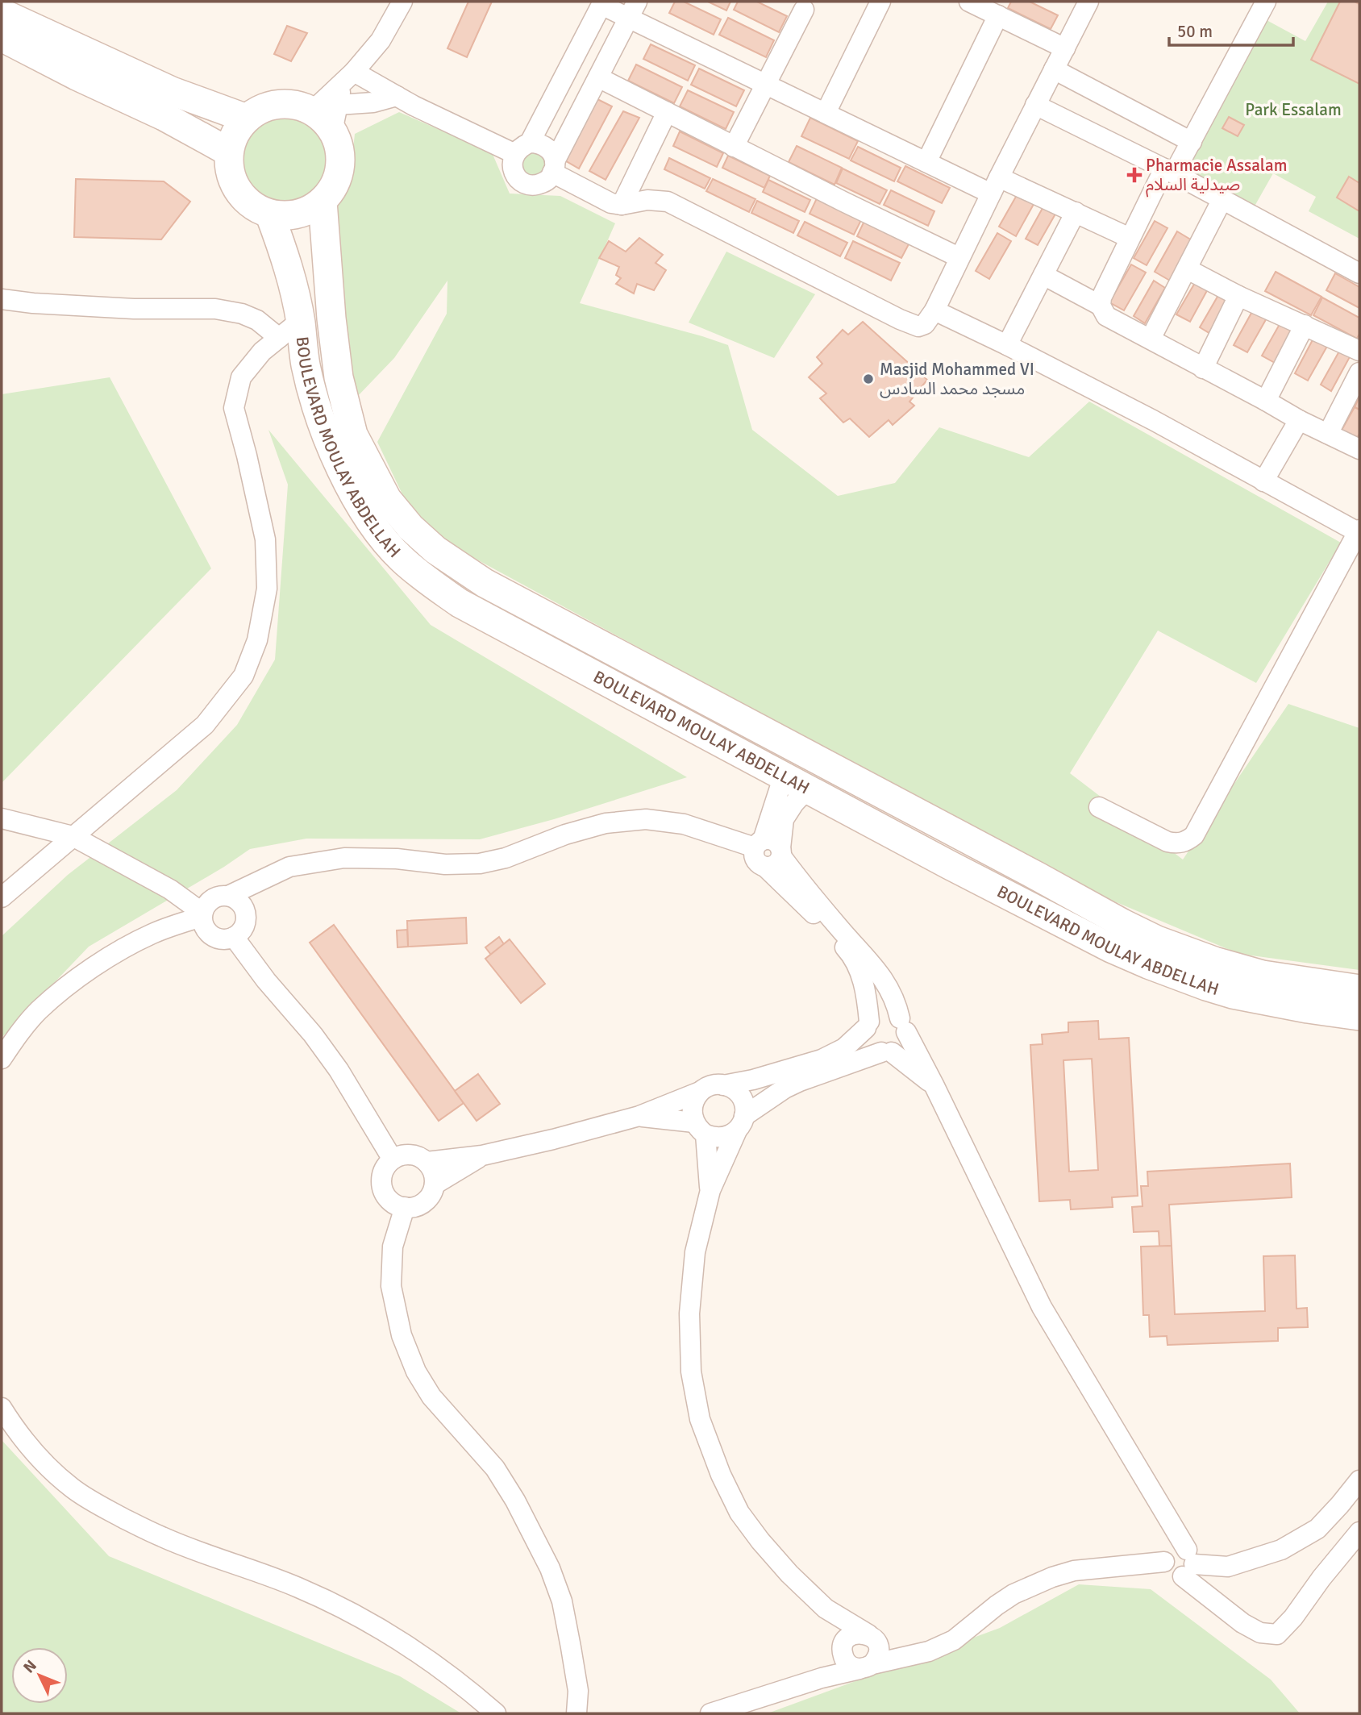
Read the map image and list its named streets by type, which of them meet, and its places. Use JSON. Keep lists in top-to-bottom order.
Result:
{
  "streets": {
    "main road": ["BOULEVARD MOULAY ABDELLAH"]
  },
  "parks": ["Park Essalam"],
  "places": {
    "health": ["Pharmacie Assalam صيدلية السلام"],
    "other": ["Masjid Mohammed VI مسجد محمد السادس"]
  },
  "scale_bar": "50 m",
  "north": "top left"
}
